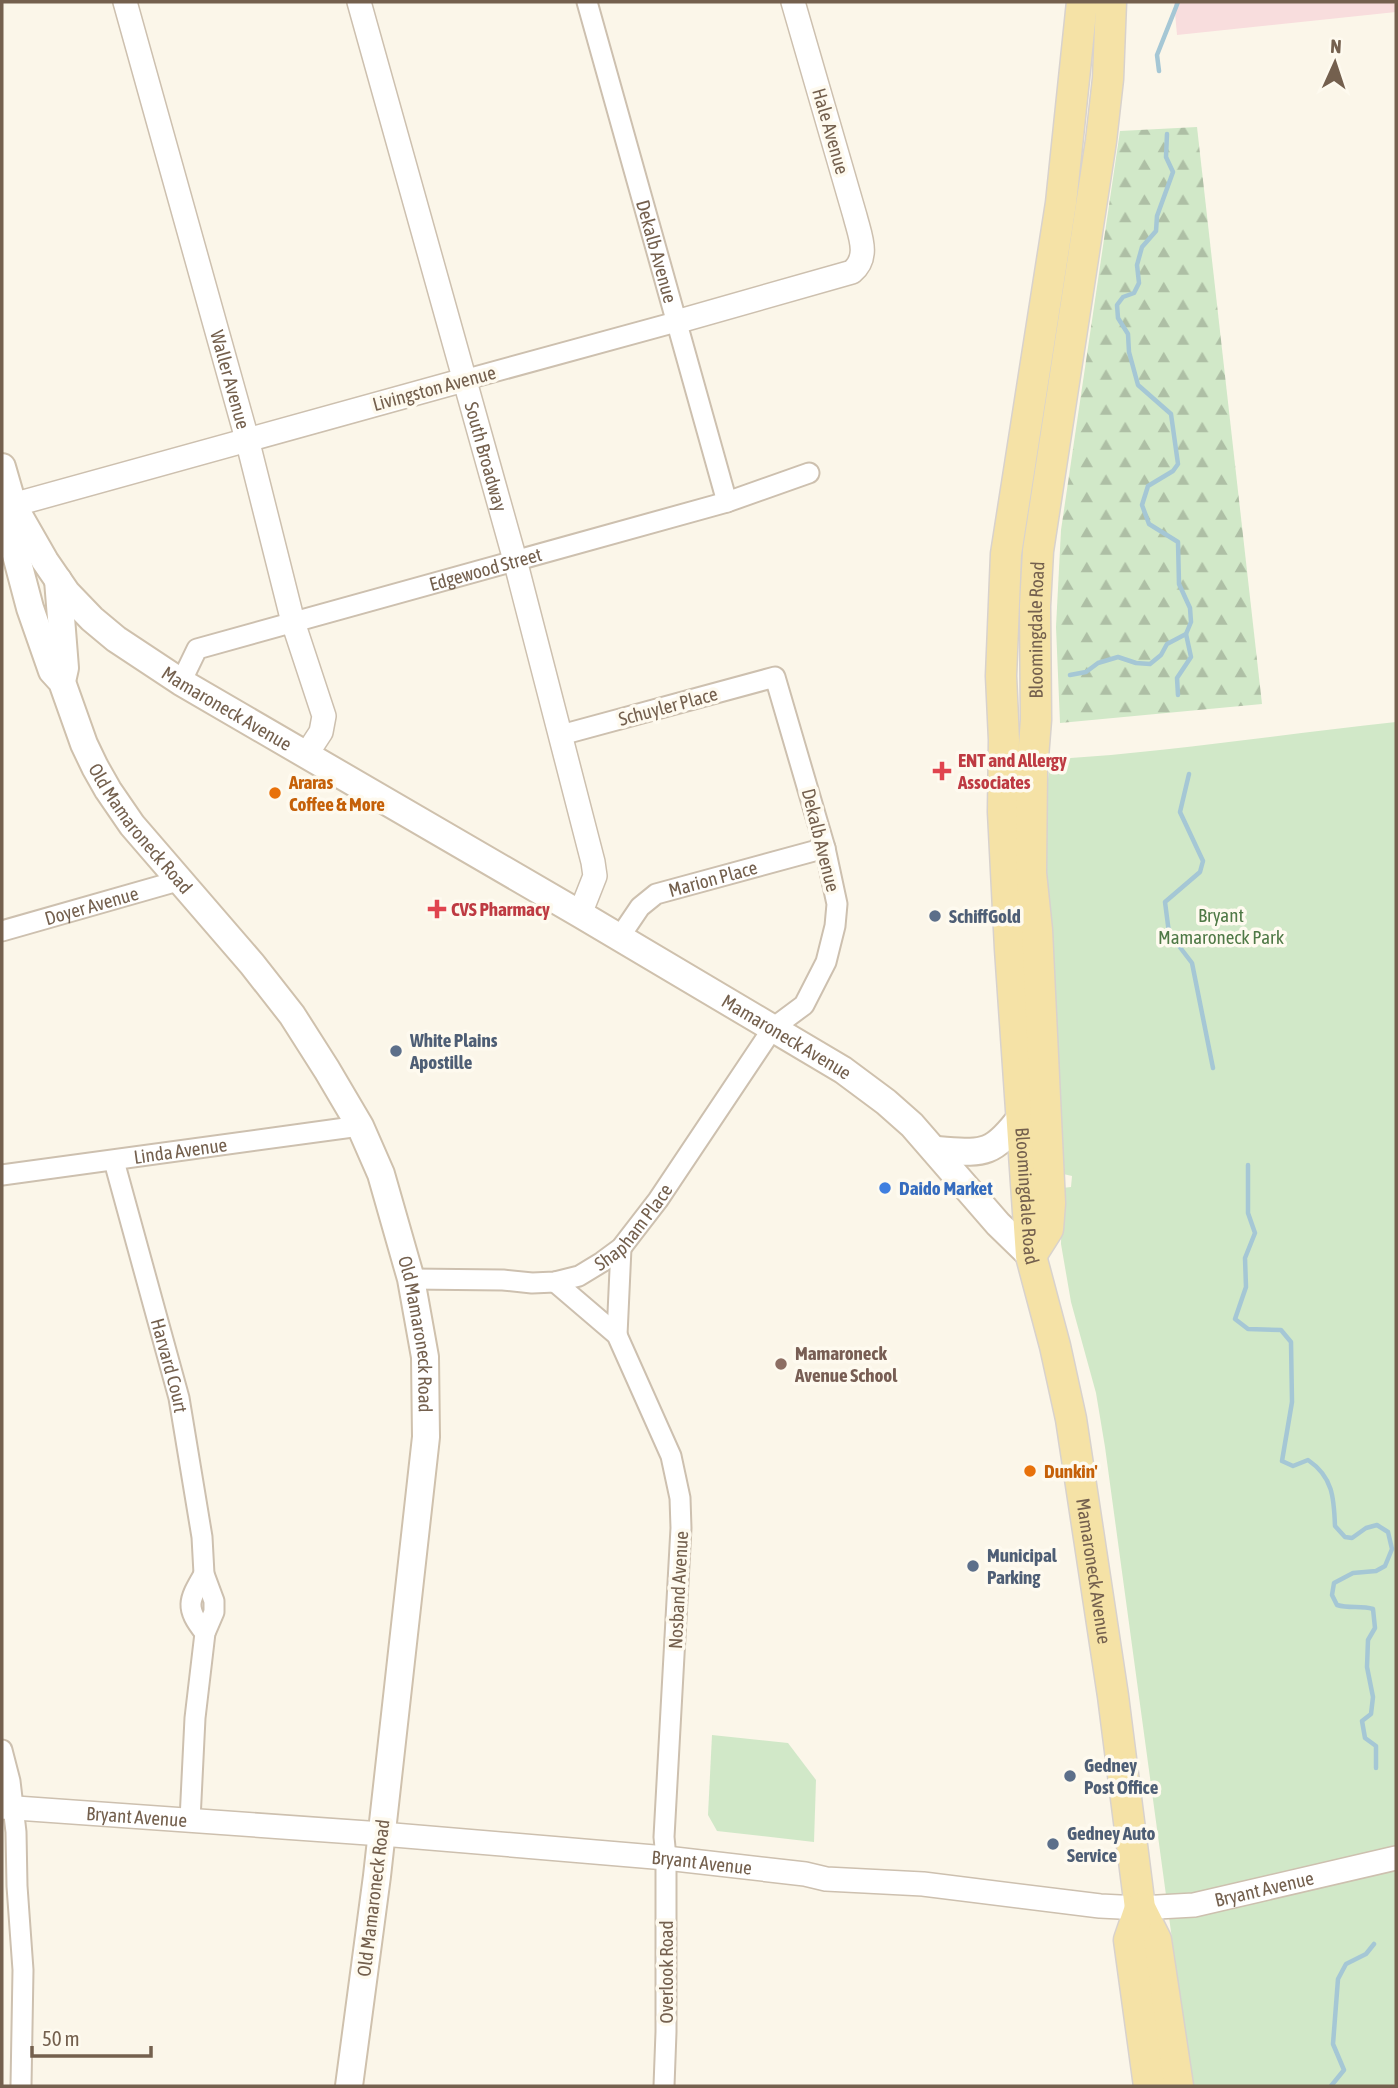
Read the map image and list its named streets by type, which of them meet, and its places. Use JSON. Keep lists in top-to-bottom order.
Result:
{
  "streets": {
    "main road": ["Bloomingdale Road", "Mamaroneck Avenue", "Old Mamaroneck Road"],
    "street": [
      "Hale Avenue",
      "Dekalb Avenue",
      "Waller Avenue",
      "Livingston Avenue",
      "South Broadway",
      "Edgewood Street",
      "Schuyler Place",
      "Marion Place",
      "Doyer Avenue",
      "Linda Avenue",
      "Shapham Place",
      "Harvard Court",
      "Nosband Avenue",
      "Bryant Avenue",
      "Overlook Road"
    ]
  },
  "crossings": [
    ["Hale Avenue", "Livingston Avenue"],
    ["Dekalb Avenue", "Livingston Avenue"],
    ["Dekalb Avenue", "Edgewood Street"],
    ["Dekalb Avenue", "Schuyler Place"],
    ["Dekalb Avenue", "Mamaroneck Avenue"],
    ["Dekalb Avenue", "Marion Place"],
    ["Dekalb Avenue", "Shapham Place"],
    ["Waller Avenue", "Livingston Avenue"],
    ["Waller Avenue", "Edgewood Street"],
    ["Waller Avenue", "Mamaroneck Avenue"],
    ["Livingston Avenue", "South Broadway"],
    ["Livingston Avenue", "Mamaroneck Avenue"],
    ["Livingston Avenue", "Old Mamaroneck Road"],
    ["South Broadway", "Edgewood Street"],
    ["South Broadway", "Schuyler Place"],
    ["South Broadway", "Mamaroneck Avenue"],
    ["Edgewood Street", "Mamaroneck Avenue"],
    ["Bloomingdale Road", "Mamaroneck Avenue"],
    ["Mamaroneck Avenue", "Old Mamaroneck Road"],
    ["Mamaroneck Avenue", "Marion Place"],
    ["Mamaroneck Avenue", "Shapham Place"],
    ["Mamaroneck Avenue", "Bryant Avenue"],
    ["Old Mamaroneck Road", "Doyer Avenue"],
    ["Old Mamaroneck Road", "Linda Avenue"],
    ["Old Mamaroneck Road", "Shapham Place"],
    ["Old Mamaroneck Road", "Bryant Avenue"],
    ["Linda Avenue", "Harvard Court"],
    ["Shapham Place", "Nosband Avenue"],
    ["Harvard Court", "Bryant Avenue"],
    ["Nosband Avenue", "Bryant Avenue"],
    ["Nosband Avenue", "Overlook Road"],
    ["Bryant Avenue", "Overlook Road"]
  ],
  "parks": ["Bryant Mamaroneck Park"],
  "places": {
    "health": ["ENT and Allergy Associates", "CVS Pharmacy"],
    "other": [
      "Araras Coffee & More",
      "SchiffGold",
      "White Plains Apostille",
      "Daido Market",
      "Mamaroneck Avenue School",
      "Dunkin'",
      "Municipal Parking",
      "Gedney Post Office",
      "Gedney Auto Service"
    ]
  },
  "scale_bar": "50 m",
  "north": "top"
}
